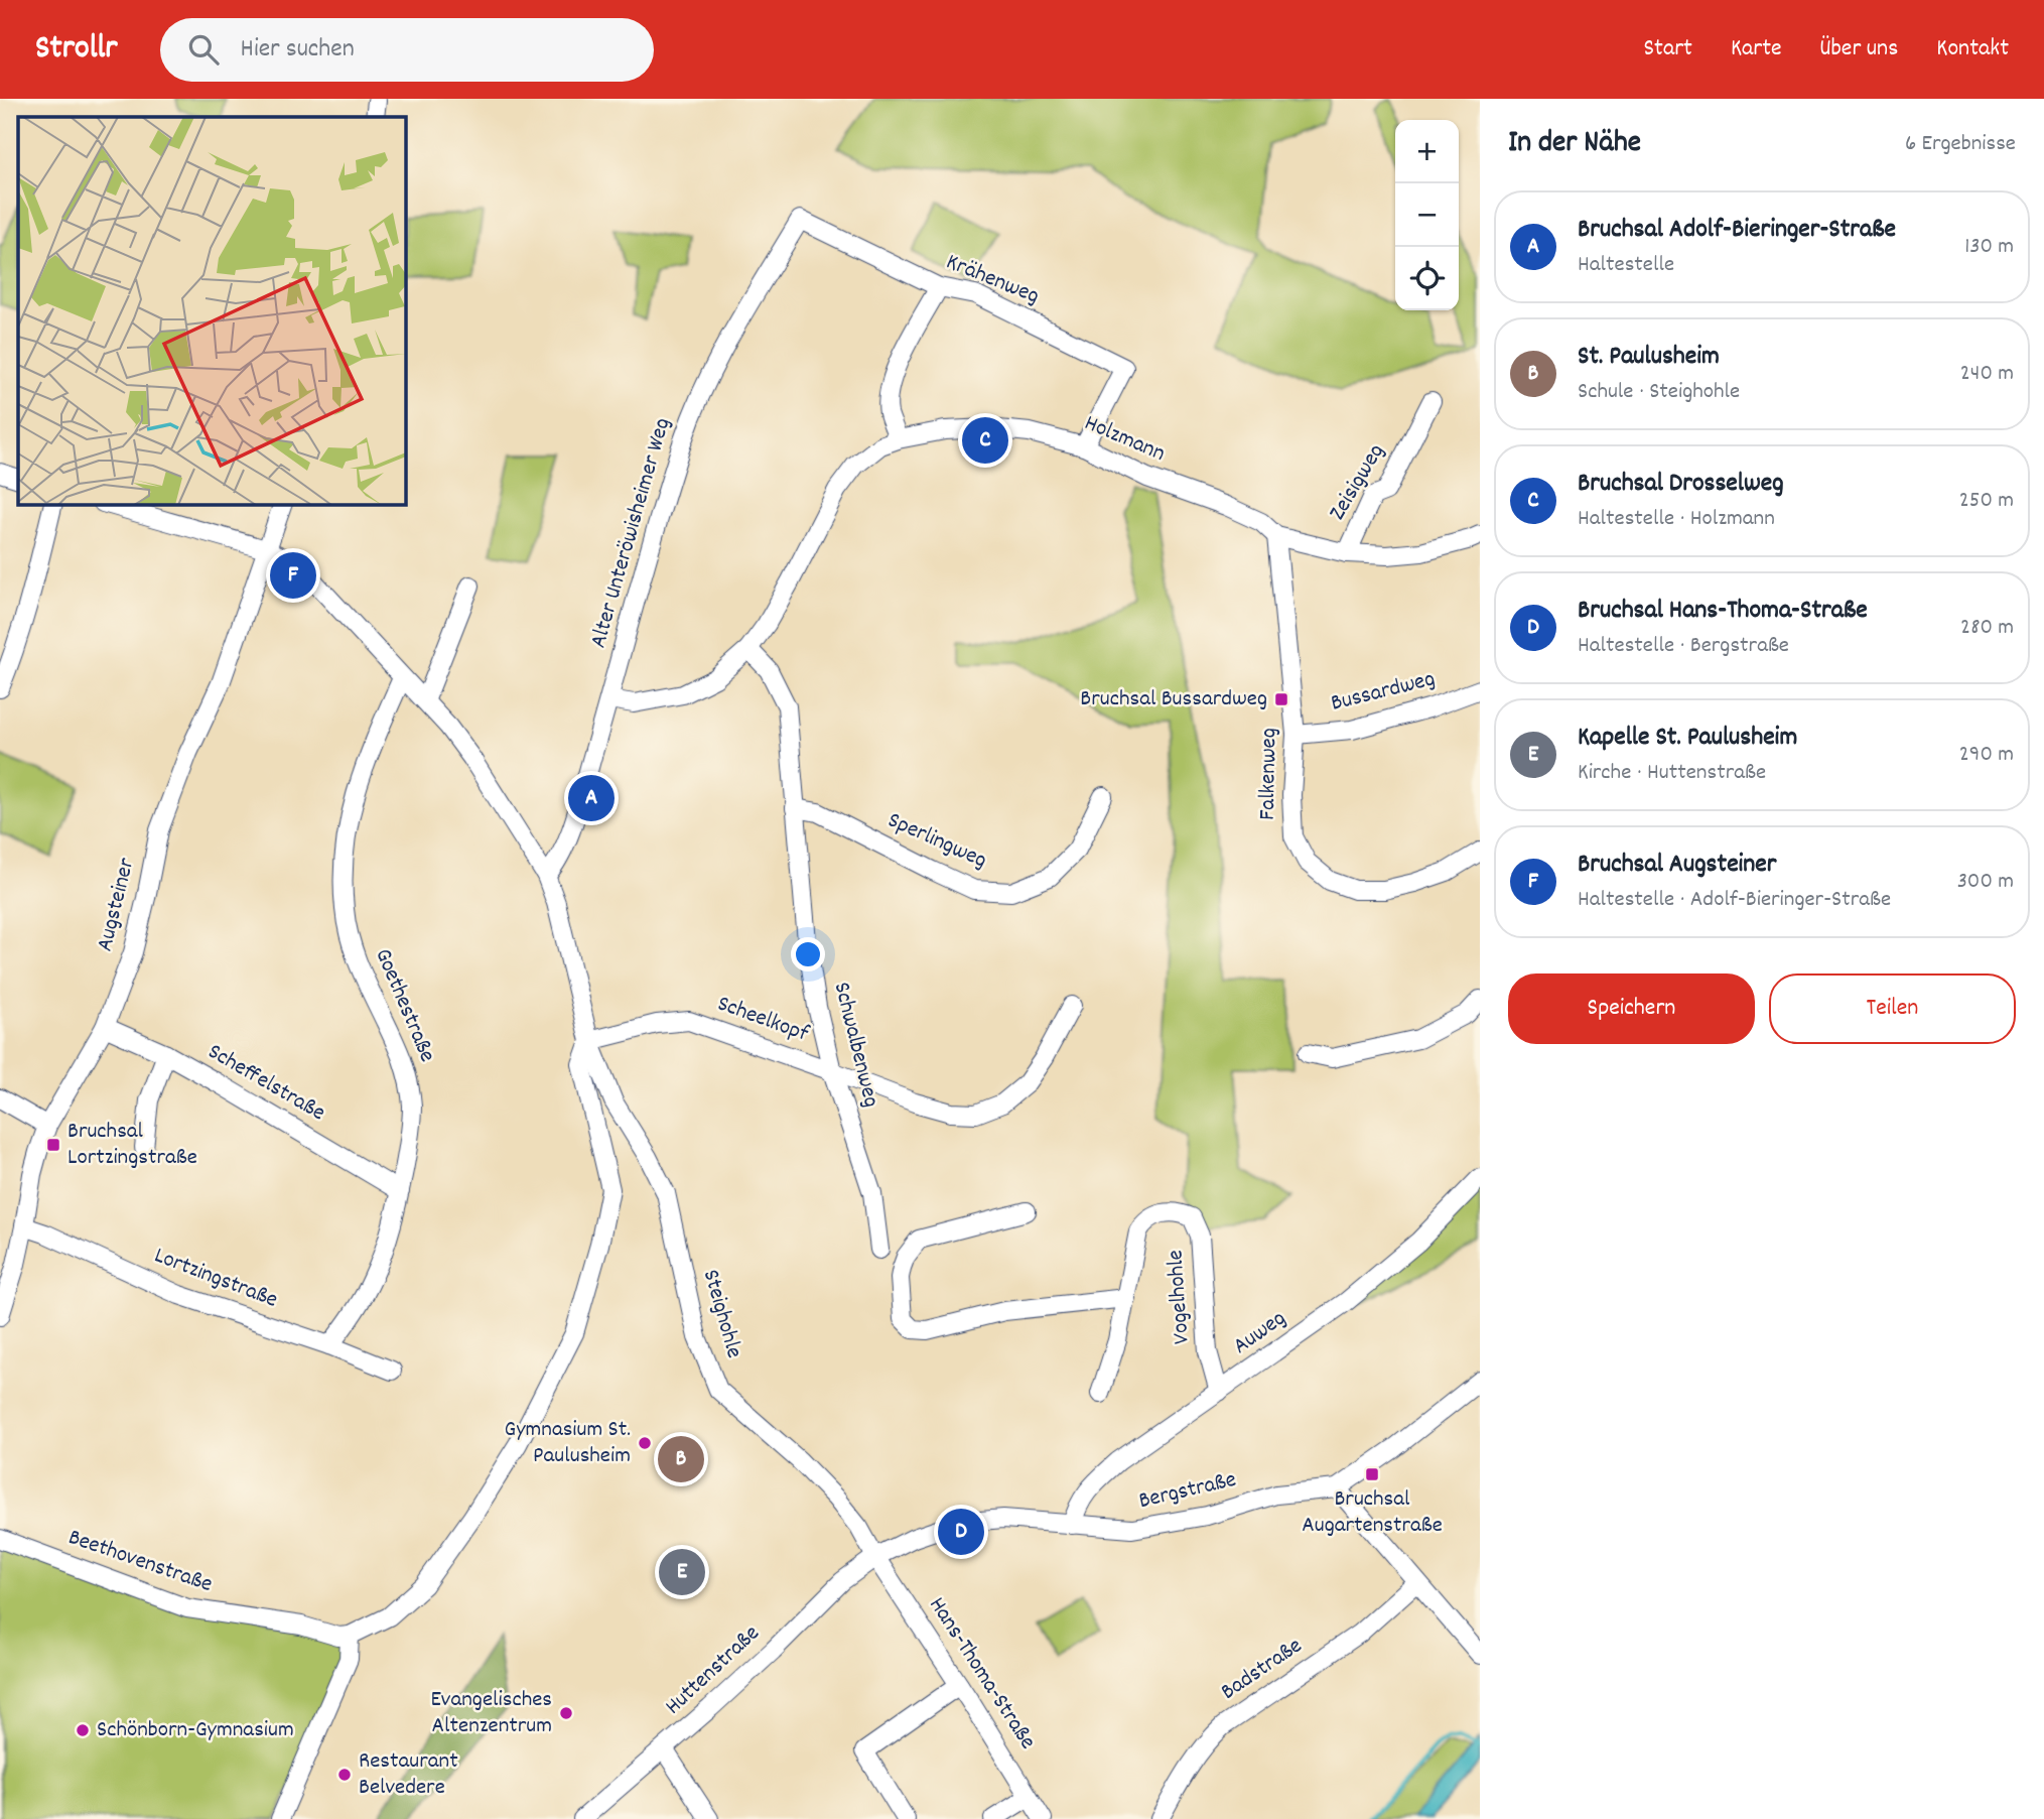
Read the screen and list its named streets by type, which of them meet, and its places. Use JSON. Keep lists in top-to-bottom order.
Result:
{
  "streets": {
    "street": [
      "Krähenweg",
      "Holzmann",
      "Zeisigweg",
      "Alter Unteröwisheimer Weg",
      "Bussardweg",
      "Falkenweg",
      "Sperlingweg",
      "Augsteiner",
      "Goethestraße",
      "Scheelkopf",
      "Schwalbenweg",
      "Scheffelstraße",
      "Lortzingstraße",
      "Vogelhohle",
      "Steighohle",
      "Auweg",
      "Bergstraße",
      "Beethovenstraße",
      "Badstraße",
      "Huttenstraße",
      "Hans-Thoma-Straße"
    ]
  },
  "crossings": [
    ["Krähenweg", "Holzmann"],
    ["Krähenweg", "Alter Unteröwisheimer Weg"],
    ["Holzmann", "Zeisigweg"],
    ["Holzmann", "Alter Unteröwisheimer Weg"],
    ["Holzmann", "Falkenweg"],
    ["Holzmann", "Schwalbenweg"],
    ["Bussardweg", "Falkenweg"],
    ["Sperlingweg", "Schwalbenweg"],
    ["Augsteiner", "Scheffelstraße"],
    ["Augsteiner", "Lortzingstraße"],
    ["Goethestraße", "Scheffelstraße"],
    ["Goethestraße", "Lortzingstraße"],
    ["Scheelkopf", "Schwalbenweg"],
    ["Scheelkopf", "Steighohle"],
    ["Vogelhohle", "Auweg"],
    ["Steighohle", "Bergstraße"],
    ["Steighohle", "Huttenstraße"],
    ["Steighohle", "Hans-Thoma-Straße"],
    ["Auweg", "Bergstraße"],
    ["Bergstraße", "Huttenstraße"],
    ["Bergstraße", "Hans-Thoma-Straße"],
    ["Huttenstraße", "Hans-Thoma-Straße"]
  ],
  "places": {
    "transit": ["Bruchsal Bussardweg", "Bruchsal Lortzingstraße", "Bruchsal Augartenstraße"],
    "other": [
      "Gymnasium St. Paulusheim",
      "Evangelisches Altenzentrum",
      "Schönborn-Gymnasium",
      "Restaurant Belvedere"
    ]
  },
  "page": {
    "header": "Strollr",
    "search": "Hier suchen",
    "nav": [
      "Start",
      "Karte",
      "Über uns",
      "Kontakt"
    ],
    "heading": ["In der Nähe", "6 Ergebnisse"],
    "map_buttons": ["+", "−"],
    "list": [
      {
        "mark": "A",
        "name": "Bruchsal Adolf-Bieringer-Straße",
        "note": "Haltestelle",
        "value": "130 m"
      },
      {
        "mark": "B",
        "name": "St. Paulusheim",
        "note": "Schule · Steighohle",
        "value": "240 m"
      },
      {
        "mark": "C",
        "name": "Bruchsal Drosselweg",
        "note": "Haltestelle · Holzmann",
        "value": "250 m"
      },
      {
        "mark": "D",
        "name": "Bruchsal Hans-Thoma-Straße",
        "note": "Haltestelle · Bergstraße",
        "value": "280 m"
      },
      {
        "mark": "E",
        "name": "Kapelle St. Paulusheim",
        "note": "Kirche · Huttenstraße",
        "value": "290 m"
      },
      {
        "mark": "F",
        "name": "Bruchsal Augsteiner",
        "note": "Haltestelle · Adolf-Bieringer-Straße",
        "value": "300 m"
      }
    ],
    "pins": [
      "C",
      "F",
      "A",
      "B",
      "D",
      "E"
    ],
    "buttons": ["Speichern", "Teilen"]
  }
}
